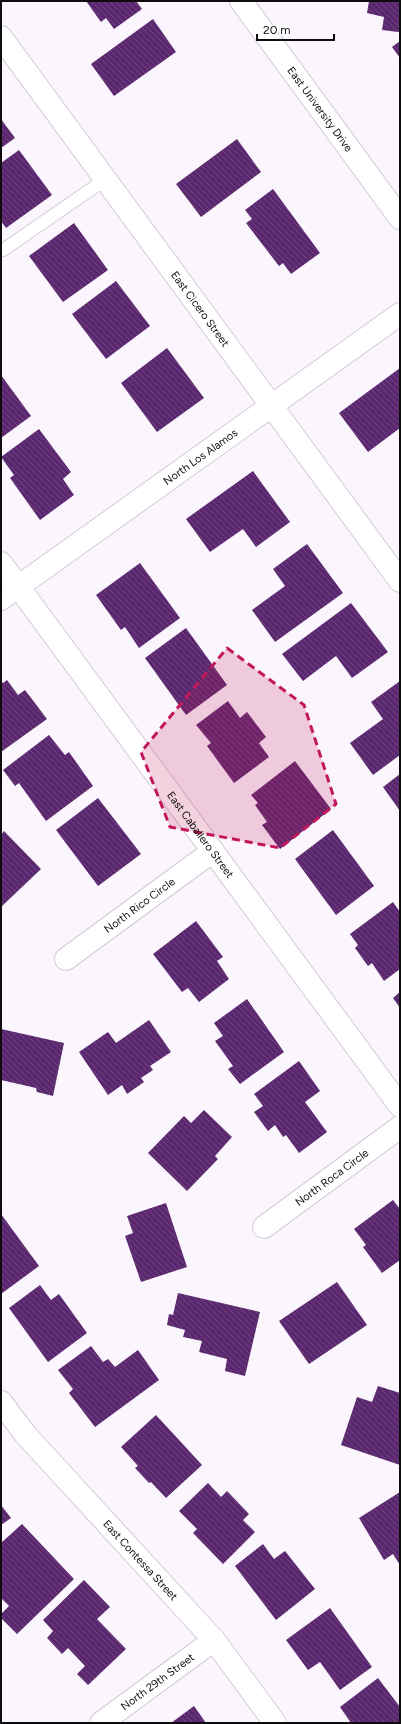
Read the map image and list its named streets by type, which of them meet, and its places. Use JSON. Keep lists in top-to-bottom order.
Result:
{
  "streets": {
    "street": [
      "East University Drive",
      "East Cicero Street",
      "North Los Alamos",
      "East Caballero Street",
      "North Rico Circle",
      "North Roca Circle",
      "East Contessa Street",
      "North 29th Street"
    ]
  },
  "crossings": [
    ["East Cicero Street", "North Los Alamos"],
    ["North Los Alamos", "East Caballero Street"],
    ["East Caballero Street", "North Rico Circle"],
    ["East Contessa Street", "North 29th Street"]
  ],
  "scale_bar": "20 m"
}
